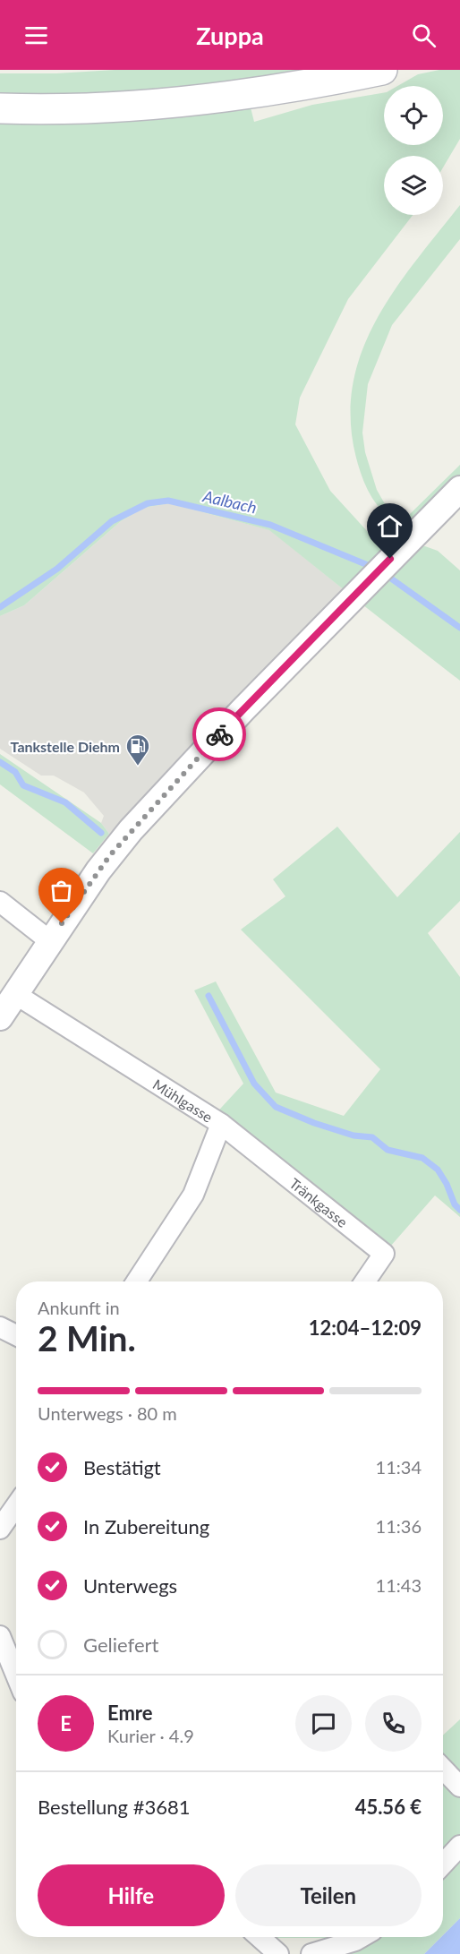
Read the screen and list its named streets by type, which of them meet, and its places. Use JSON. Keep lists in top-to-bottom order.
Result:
{
  "streets": {
    "street": ["Mühlgasse", "Tränkgasse"]
  },
  "crossings": [
    ["Mühlgasse", "Tränkgasse"]
  ],
  "water": ["Aalbach"],
  "places": {
    "fuel station": ["Tankstelle Diehm"]
  },
  "page": {
    "header": "Zuppa",
    "heading": ["2 Min.", "Ankunft in", "12:04–12:09"],
    "panel": [
      "Emre",
      "Kurier · 4.9",
      "Bestellung #3681",
      "45.56 €"
    ],
    "bar": "Unterwegs · 80 m",
    "list": [
      ["Bestätigt", "11:34"],
      ["In Zubereitung", "11:36"],
      ["Unterwegs", "11:43"],
      "Geliefert"
    ],
    "round": "E",
    "buttons": ["Hilfe", "Teilen"]
  }
}
